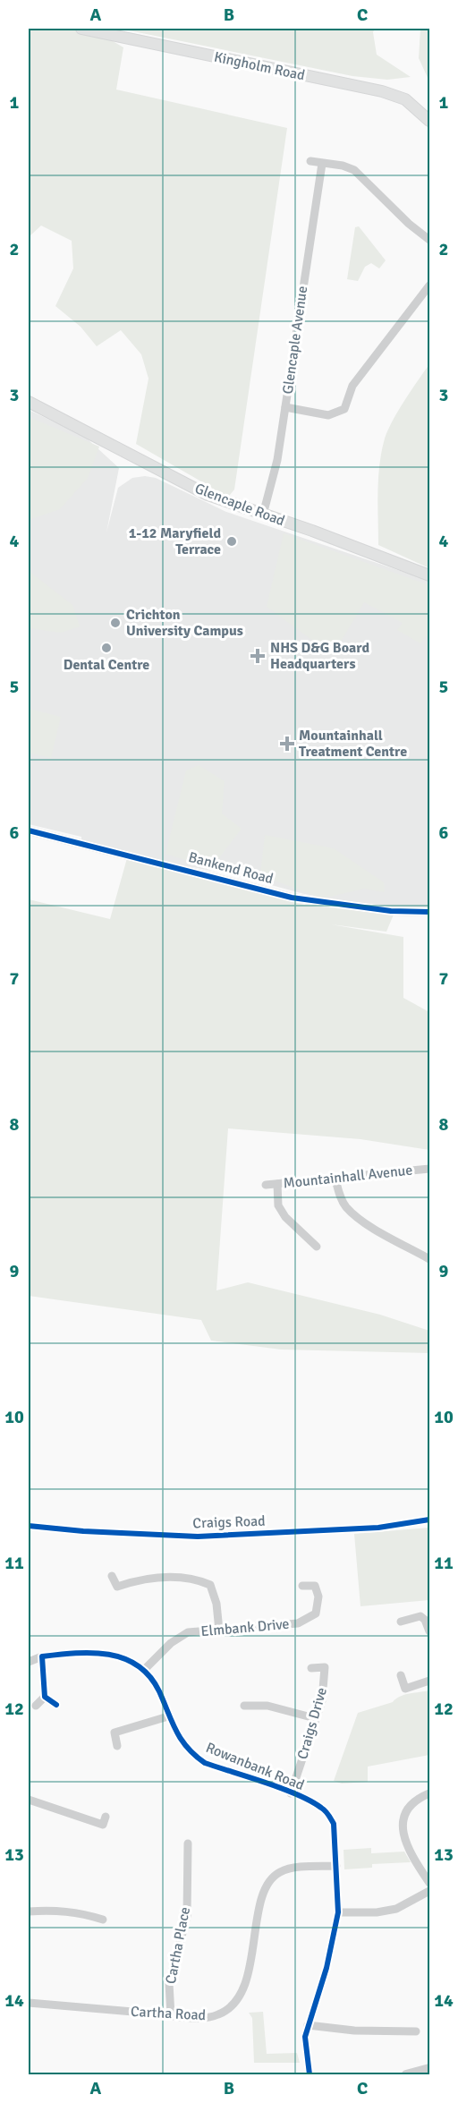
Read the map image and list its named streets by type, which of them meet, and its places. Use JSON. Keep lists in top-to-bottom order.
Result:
{
  "streets": {
    "main road": ["Kingholm Road", "Glencaple Road"],
    "street": [
      "Glencaple Avenue",
      "Bankend Road",
      "Mountainhall Avenue",
      "Craigs Road",
      "Elmbank Drive",
      "Craigs Drive",
      "Rowanbank Road",
      "Cartha Place",
      "Cartha Road"
    ]
  },
  "crossings": [
    ["Glencaple Avenue", "Glencaple Road"],
    ["Elmbank Drive", "Rowanbank Road"],
    ["Craigs Drive", "Rowanbank Road"],
    ["Rowanbank Road", "Cartha Road"],
    ["Cartha Place", "Cartha Road"]
  ],
  "places": {
    "other": ["1-12 Maryfield Terrace", "Crichton University Campus", "Dental Centre"],
    "health": ["NHS D&G Board Headquarters", "Mountainhall Treatment Centre"]
  },
  "grid": {
    "columns": ["A", "B", "C"],
    "rows": [
      "1",
      "2",
      "3",
      "4",
      "5",
      "6",
      "7",
      "8",
      "9",
      "10",
      "11",
      "12",
      "13",
      "14"
    ]
  }
}
